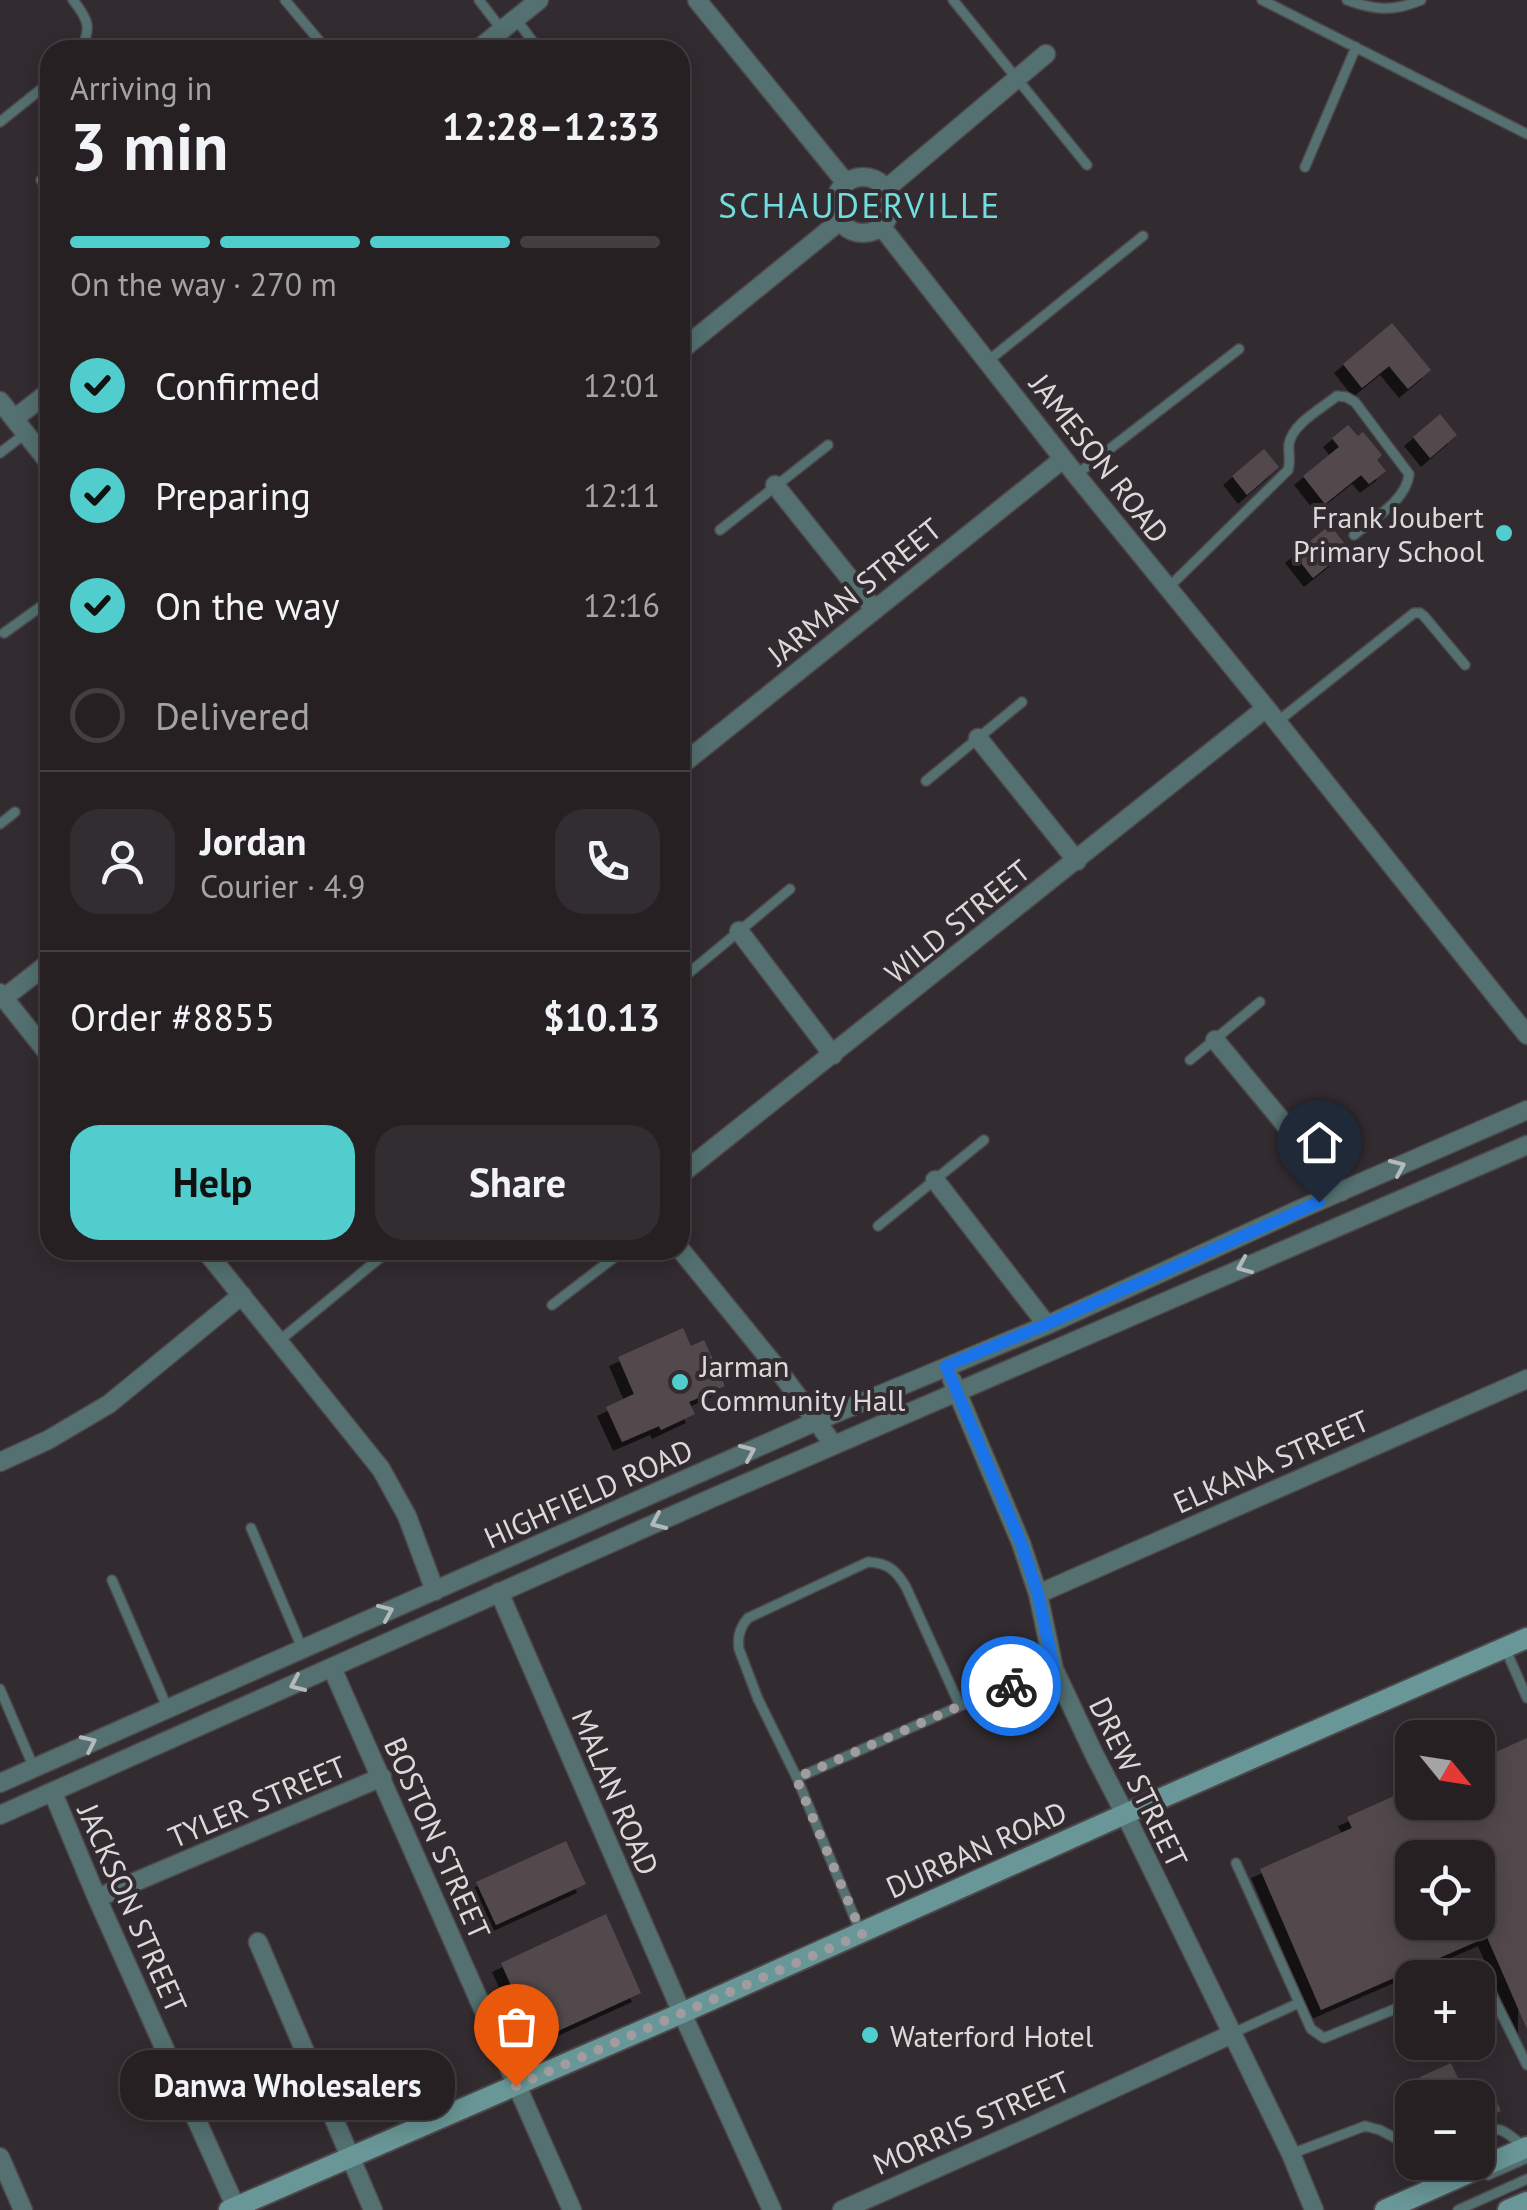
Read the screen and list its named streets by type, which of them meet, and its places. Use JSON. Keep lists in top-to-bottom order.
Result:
{
  "streets": {
    "street": [
      "JAMESON ROAD",
      "JARMAN STREET",
      "WILD STREET",
      "ELKANA STREET",
      "HIGHFIELD ROAD",
      "DREW STREET",
      "MALAN ROAD",
      "TYLER STREET",
      "BOSTON STREET",
      "DURBAN ROAD",
      "JACKSON STREET",
      "MORRIS STREET"
    ]
  },
  "crossings": [
    ["JAMESON ROAD", "JARMAN STREET"],
    ["JAMESON ROAD", "WILD STREET"],
    ["ELKANA STREET", "DREW STREET"],
    ["HIGHFIELD ROAD", "DREW STREET"],
    ["HIGHFIELD ROAD", "MALAN ROAD"],
    ["HIGHFIELD ROAD", "BOSTON STREET"],
    ["HIGHFIELD ROAD", "JACKSON STREET"],
    ["DREW STREET", "DURBAN ROAD"],
    ["DREW STREET", "MORRIS STREET"],
    ["MALAN ROAD", "DURBAN ROAD"],
    ["TYLER STREET", "BOSTON STREET"],
    ["TYLER STREET", "JACKSON STREET"],
    ["BOSTON STREET", "DURBAN ROAD"],
    ["DURBAN ROAD", "JACKSON STREET"]
  ],
  "districts": ["SCHAUDERVILLE"],
  "places": [
    "Frank Joubert Primary School",
    "Jarman Community Hall",
    "Waterford Hotel",
    "Danwa Wholesalers"
  ],
  "north": "bottom right",
  "page": {
    "heading": ["3 min", "Arriving in", "12:28–12:33"],
    "panel": [
      "Jordan",
      "Courier · 4.9",
      "Order #8855",
      "$10.13"
    ],
    "bar": "On the way · 270 m",
    "list": [
      ["Confirmed", "12:01"],
      ["Preparing", "12:11"],
      ["On the way", "12:16"],
      "Delivered"
    ],
    "buttons": ["Help", "Share"],
    "map_buttons": ["+", "−"],
    "bubble": "Danwa Wholesalers"
  }
}
